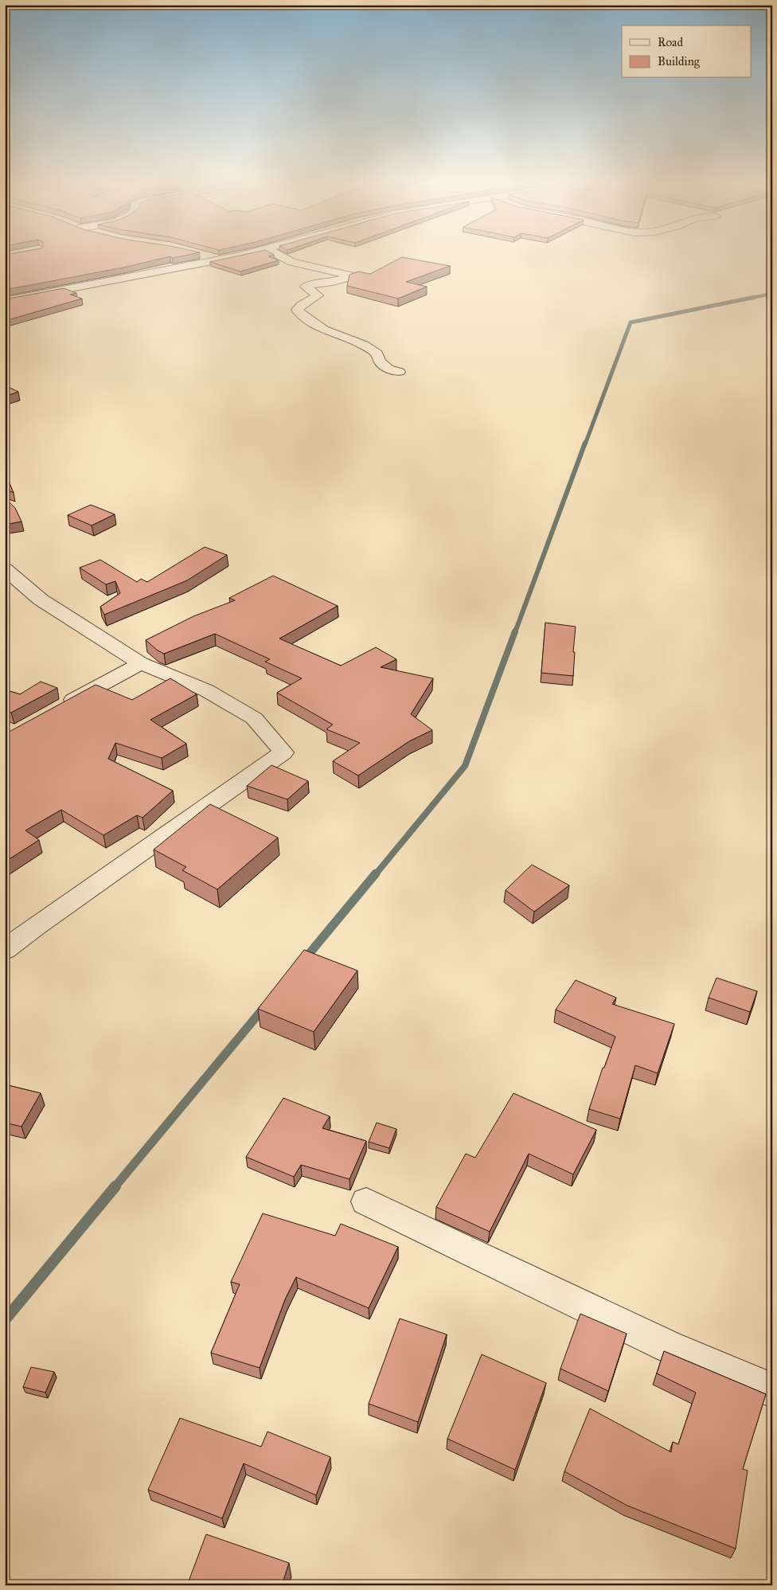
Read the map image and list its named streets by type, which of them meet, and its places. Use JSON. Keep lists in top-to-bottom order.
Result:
{
  "legend": ["Road", "Building"]
}
